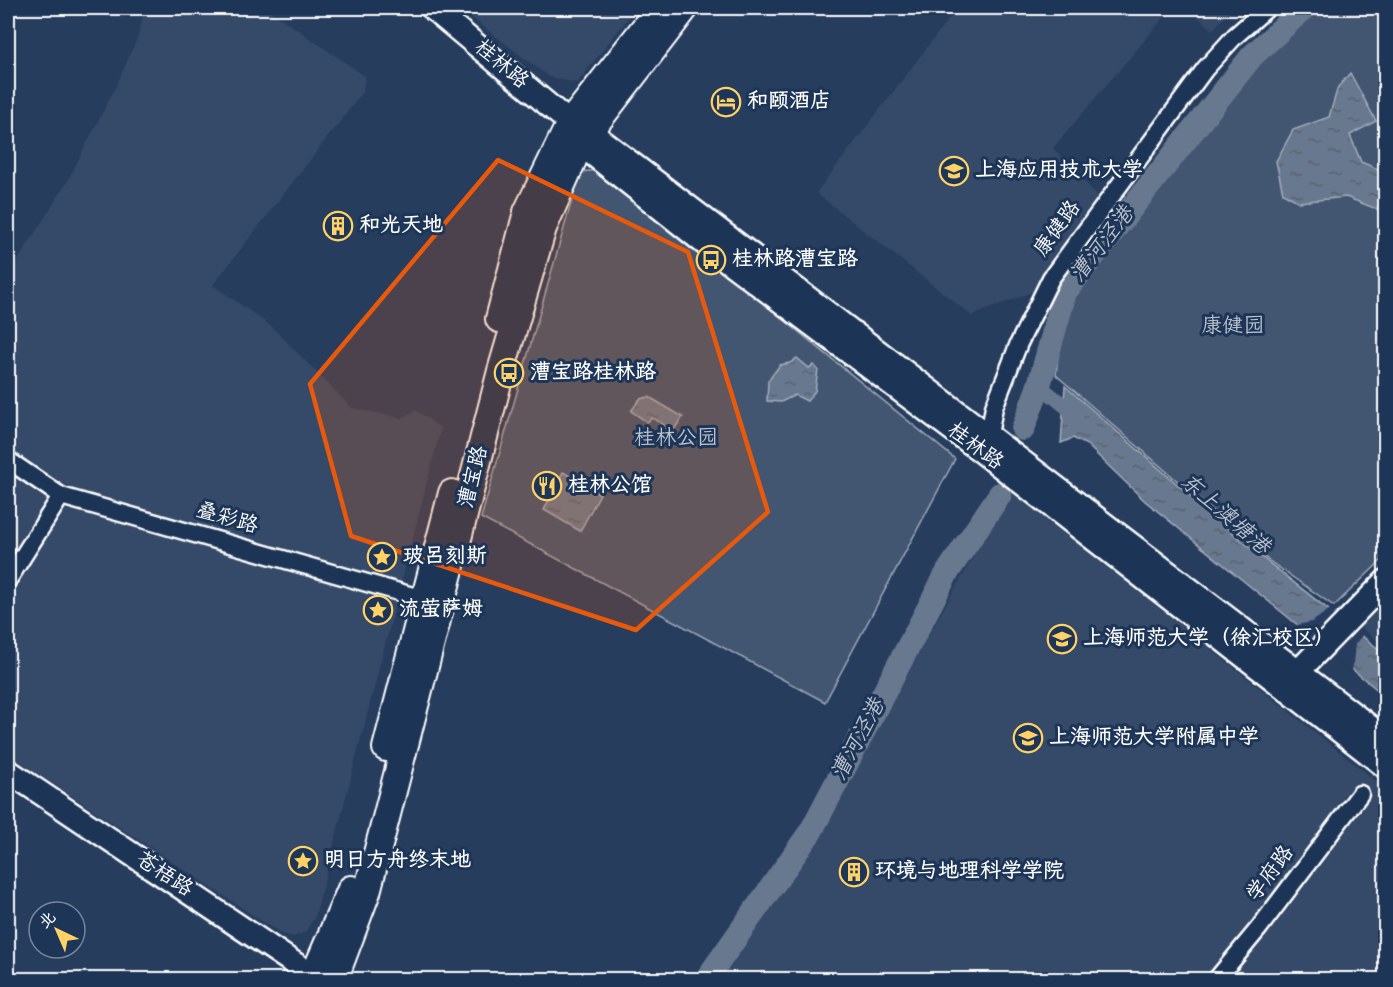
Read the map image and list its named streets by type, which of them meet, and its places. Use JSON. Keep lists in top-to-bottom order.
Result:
{
  "streets": {
    "main road": ["桂林路", "漕宝路", "苍梧路"],
    "street": ["康健路", "叠彩路", "学府路"]
  },
  "crossings": [
    ["桂林路", "康健路"],
    ["桂林路", "漕宝路"],
    ["漕宝路", "叠彩路"],
    ["漕宝路", "苍梧路"]
  ],
  "water": ["漕河泾港", "东上澳塘港"],
  "parks": ["康健园", "桂林公园"],
  "places": {
    "hotel": ["和颐酒店"],
    "school or university": ["上海应用技术大学", "上海师范大学（徐汇校区）", "上海师范大学附属中学"],
    "building": ["和光天地", "环境与地理科学学院"],
    "bus stop": ["桂林路漕宝路", "漕宝路桂林路"],
    "restaurant": ["桂林公馆"],
    "place": ["玻吕刻斯", "流萤萨姆", "明日方舟终末地"]
  },
  "north": "top left"
}
